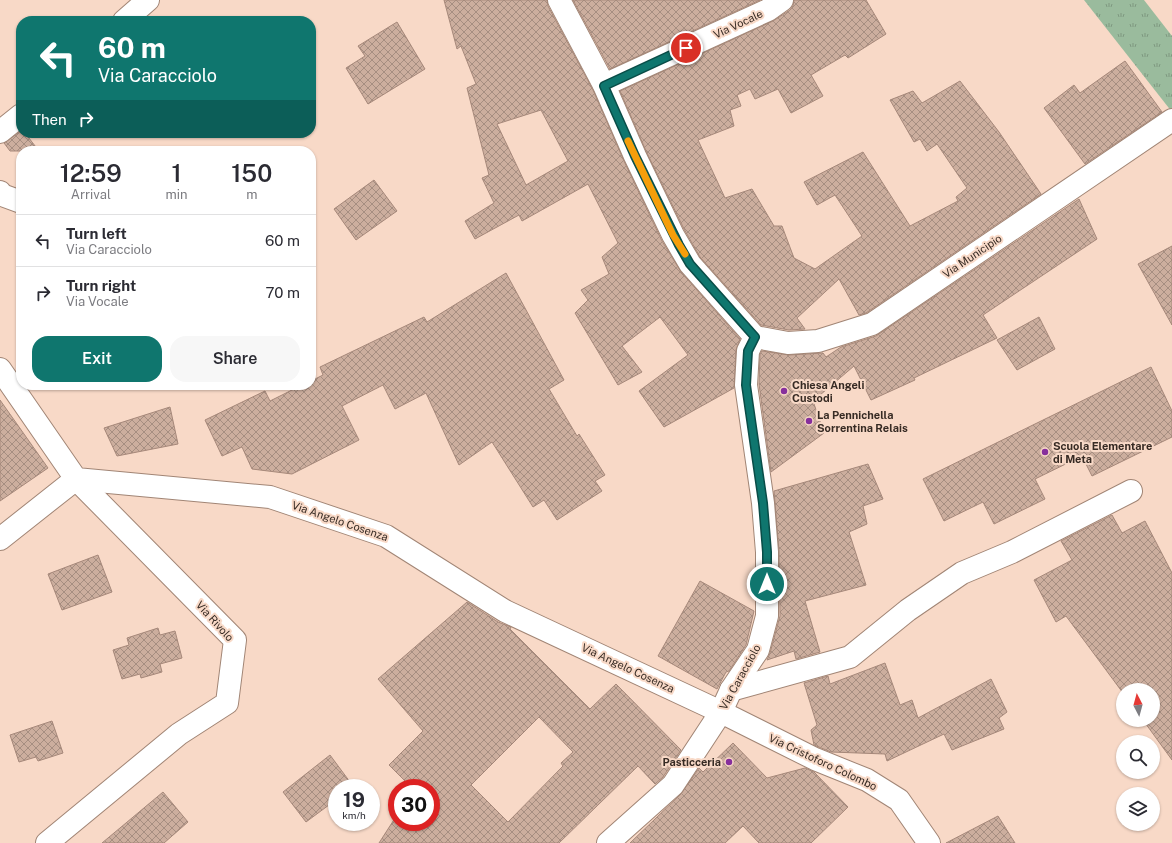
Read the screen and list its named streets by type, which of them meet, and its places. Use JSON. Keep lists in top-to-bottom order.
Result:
{
  "streets": {
    "street": [
      "Via Vocale",
      "Via Municipio",
      "Via Angelo Cosenza",
      "Via Rivolo",
      "Via Caracciolo",
      "Via Cristoforo Colombo"
    ]
  },
  "crossings": [
    ["Via Municipio", "Via Caracciolo"],
    ["Via Angelo Cosenza", "Via Rivolo"],
    ["Via Angelo Cosenza", "Via Caracciolo"],
    ["Via Angelo Cosenza", "Via Cristoforo Colombo"],
    ["Via Caracciolo", "Via Cristoforo Colombo"]
  ],
  "places": [
    "Chiesa Angeli Custodi",
    "La Pennichella Sorrentina Relais",
    "Scuola Elementare di Meta",
    "Pasticceria"
  ],
  "north": "top",
  "page": {
    "turn": ["60 m", "Via Caracciolo"],
    "then": "Then",
    "eta": [
      "12:59",
      "Arrival",
      "1",
      "min",
      "150",
      "m"
    ],
    "list": [
      {
        "name": "Turn left",
        "note": "Via Caracciolo",
        "value": "60 m"
      },
      {
        "name": "Turn right",
        "note": "Via Vocale",
        "value": "70 m"
      }
    ],
    "buttons": ["Exit", "Share"],
    "speed": "19 km/h",
    "limit": "30"
  }
}
